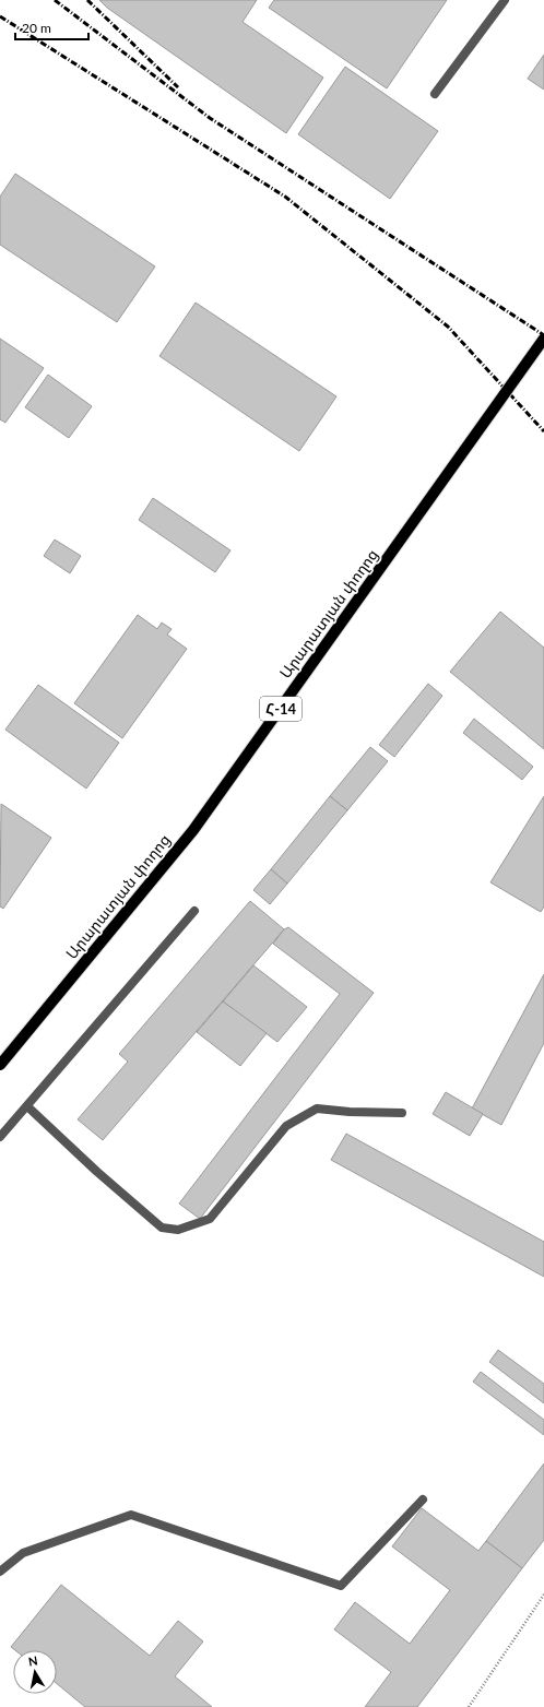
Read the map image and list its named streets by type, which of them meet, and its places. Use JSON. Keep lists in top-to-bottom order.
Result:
{
  "streets": {
    "main road": ["Արարատյան փողոց", "Հ-14"]
  },
  "scale_bar": "20 m",
  "north": "top"
}
